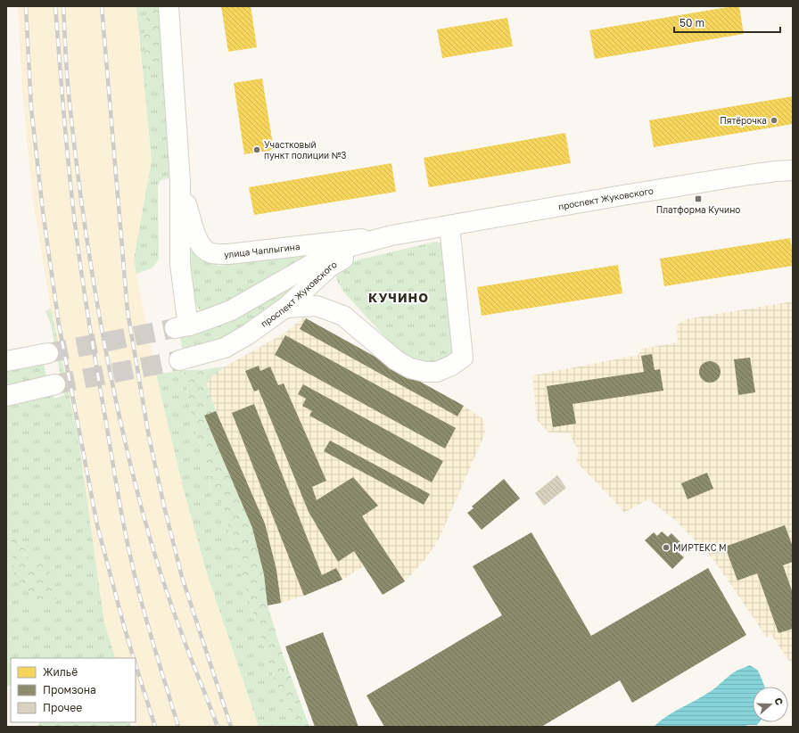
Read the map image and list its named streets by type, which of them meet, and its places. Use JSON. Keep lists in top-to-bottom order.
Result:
{
  "streets": {
    "main road": ["проспект Жуковского", "улица Чаплыгина"]
  },
  "crossings": [
    ["проспект Жуковского", "улица Чаплыгина"]
  ],
  "districts": ["КУЧИНО"],
  "places": {
    "other": ["Пятёрочка", "Участковый пункт полиции №3", "МИРТЕКС М"],
    "transit": ["Платформа Кучино"]
  },
  "legend": ["Жильё", "Промзона", "Прочее"],
  "scale_bar": "50 m",
  "north": "right"
}
